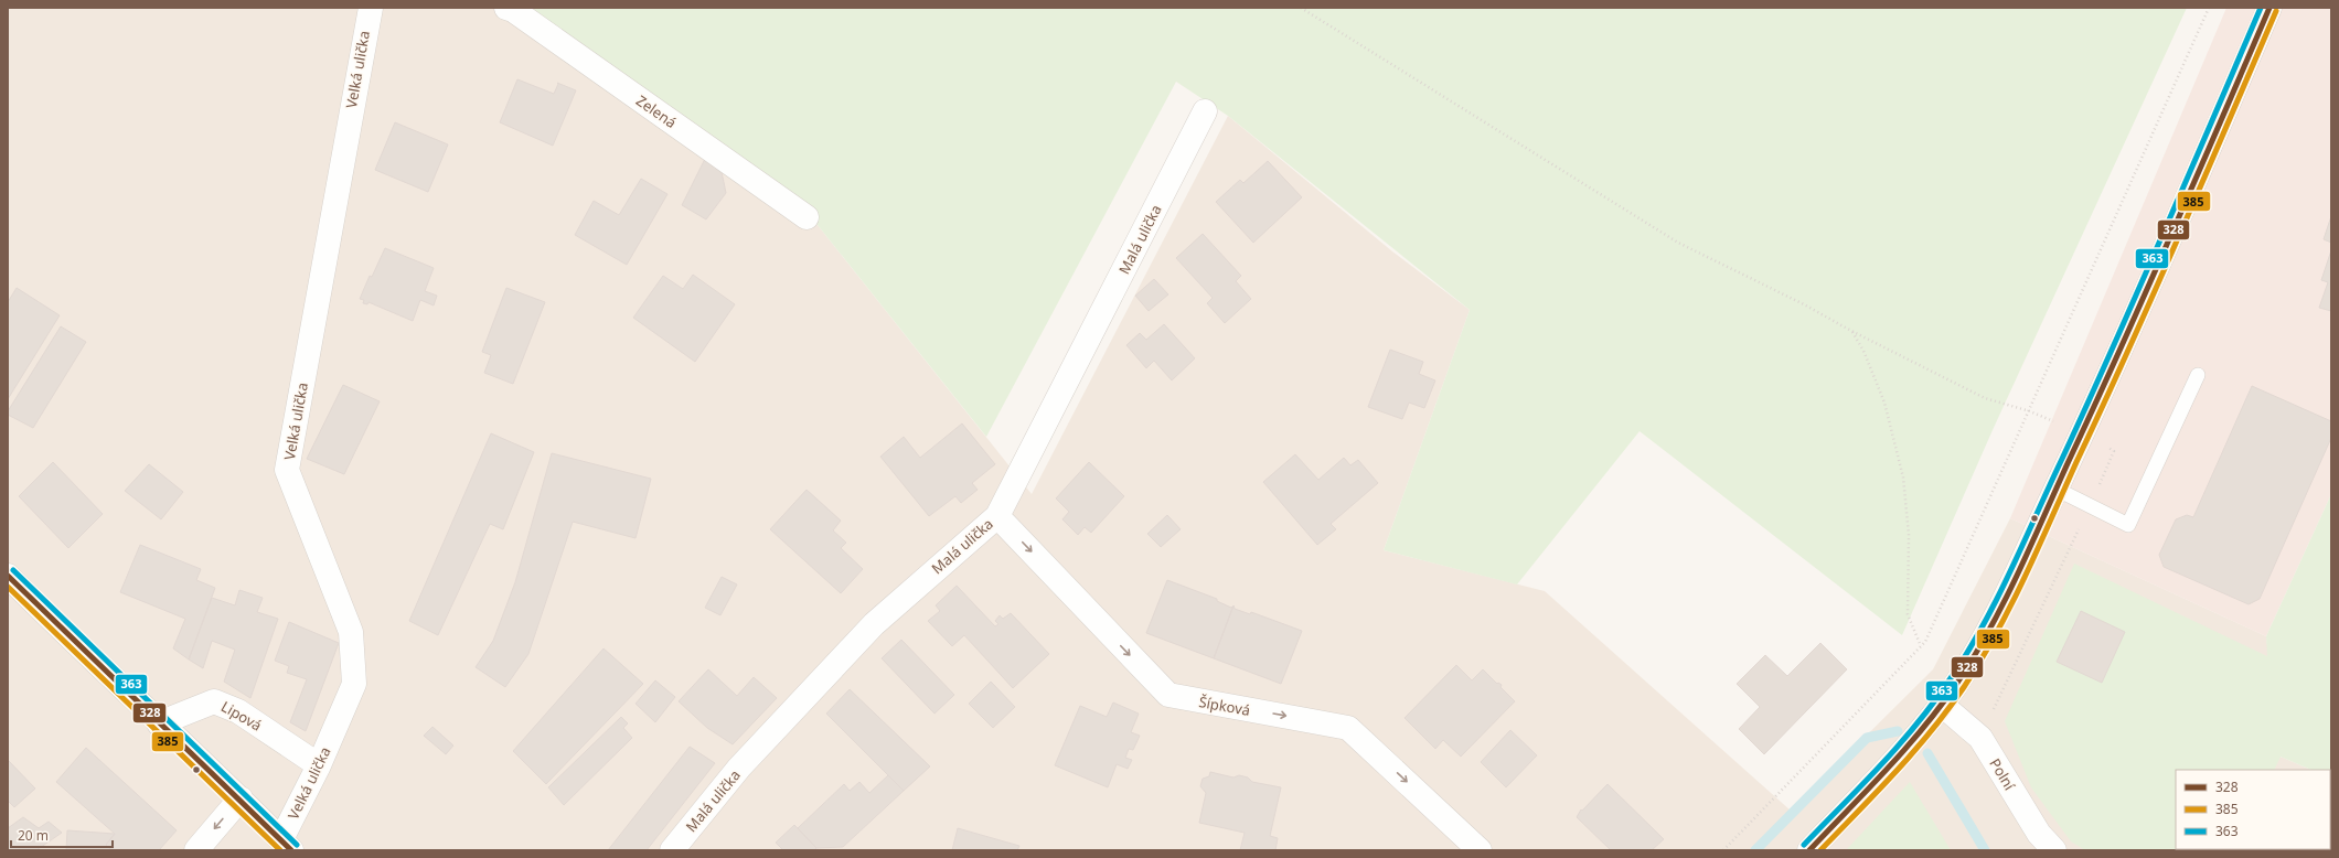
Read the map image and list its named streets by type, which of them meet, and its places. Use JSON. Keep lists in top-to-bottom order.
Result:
{
  "streets": {
    "street": [
      "Velká ulička",
      "Zelená",
      "Malá ulička",
      "Šípková",
      "Lipová",
      "Polní"
    ]
  },
  "crossings": [
    ["Velká ulička", "Lipová"],
    ["Malá ulička", "Šípková"]
  ],
  "one_way": ["Šípková"],
  "lines": ["transit line 328", "transit line 363", "transit line 385"],
  "legend": ["328", "385", "363"],
  "scale_bar": "20 m"
}
